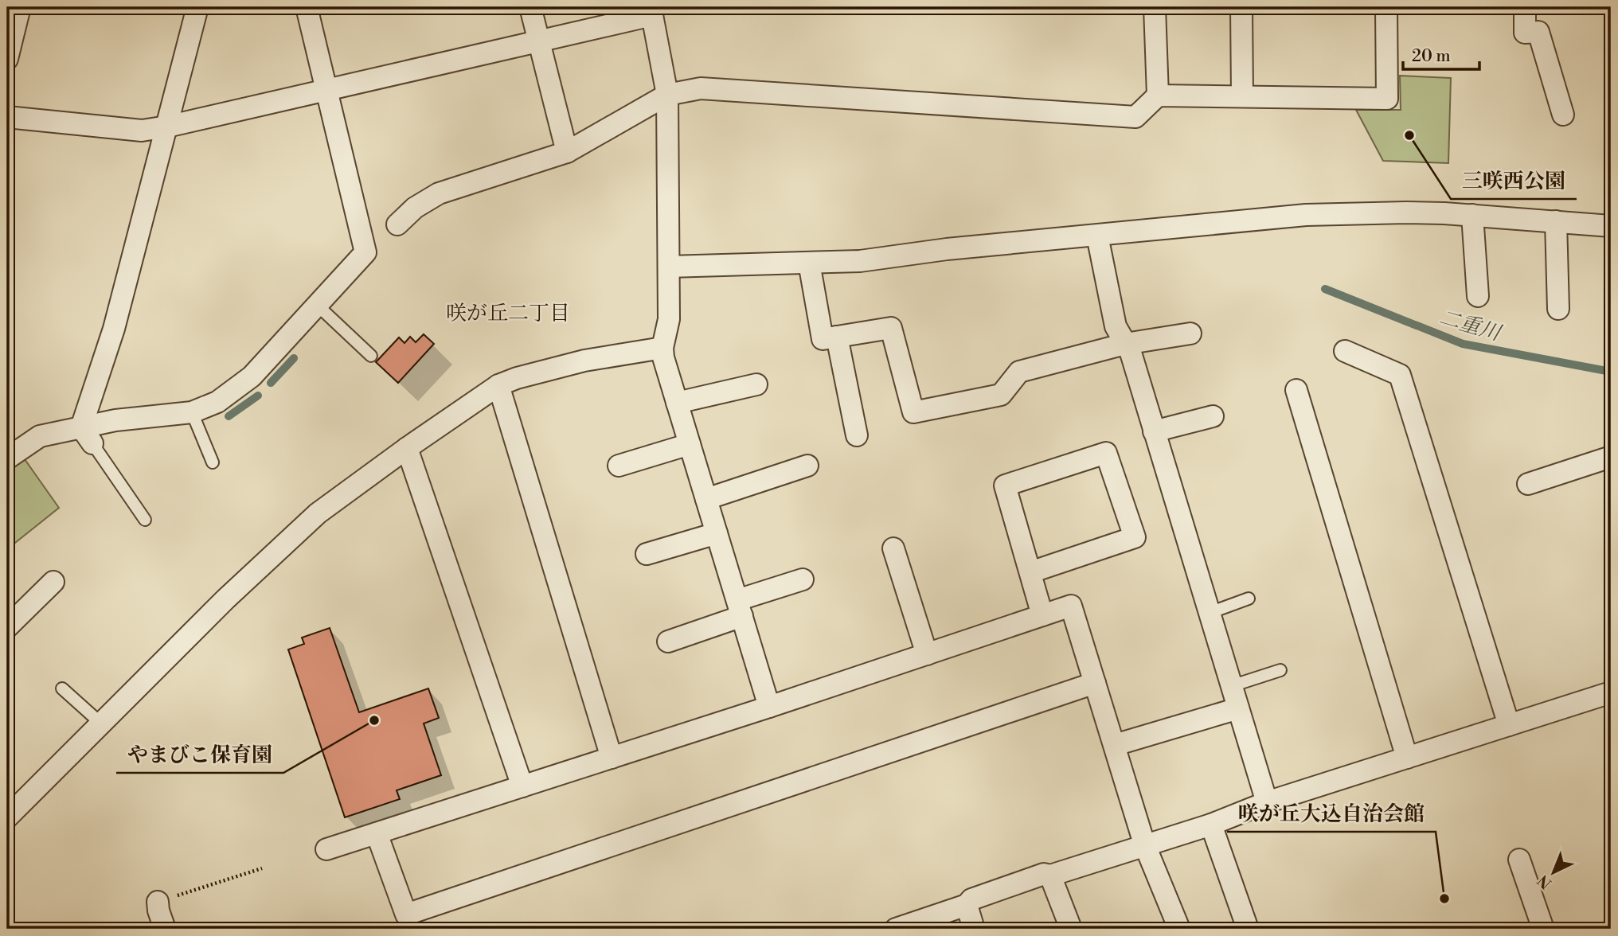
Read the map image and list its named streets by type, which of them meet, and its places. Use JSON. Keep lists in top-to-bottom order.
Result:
{
  "districts": ["咲が丘二丁目"],
  "water": ["二重川"],
  "places": ["三咲西公園", "やまびこ保育園", "咲が丘大込自治会館"],
  "scale_bar": "20 m",
  "north": "bottom left"
}
